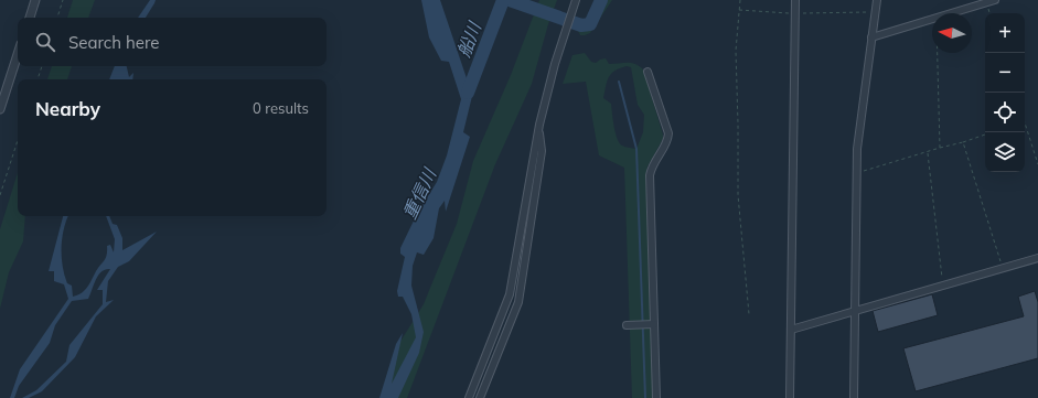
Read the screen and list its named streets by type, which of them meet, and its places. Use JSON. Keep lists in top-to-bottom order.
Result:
{
  "water": ["船川", "重信川"],
  "north": "left",
  "page": {
    "map_buttons": ["+", "−"],
    "search": "Search here",
    "heading": ["Nearby", "0 results"]
  }
}
